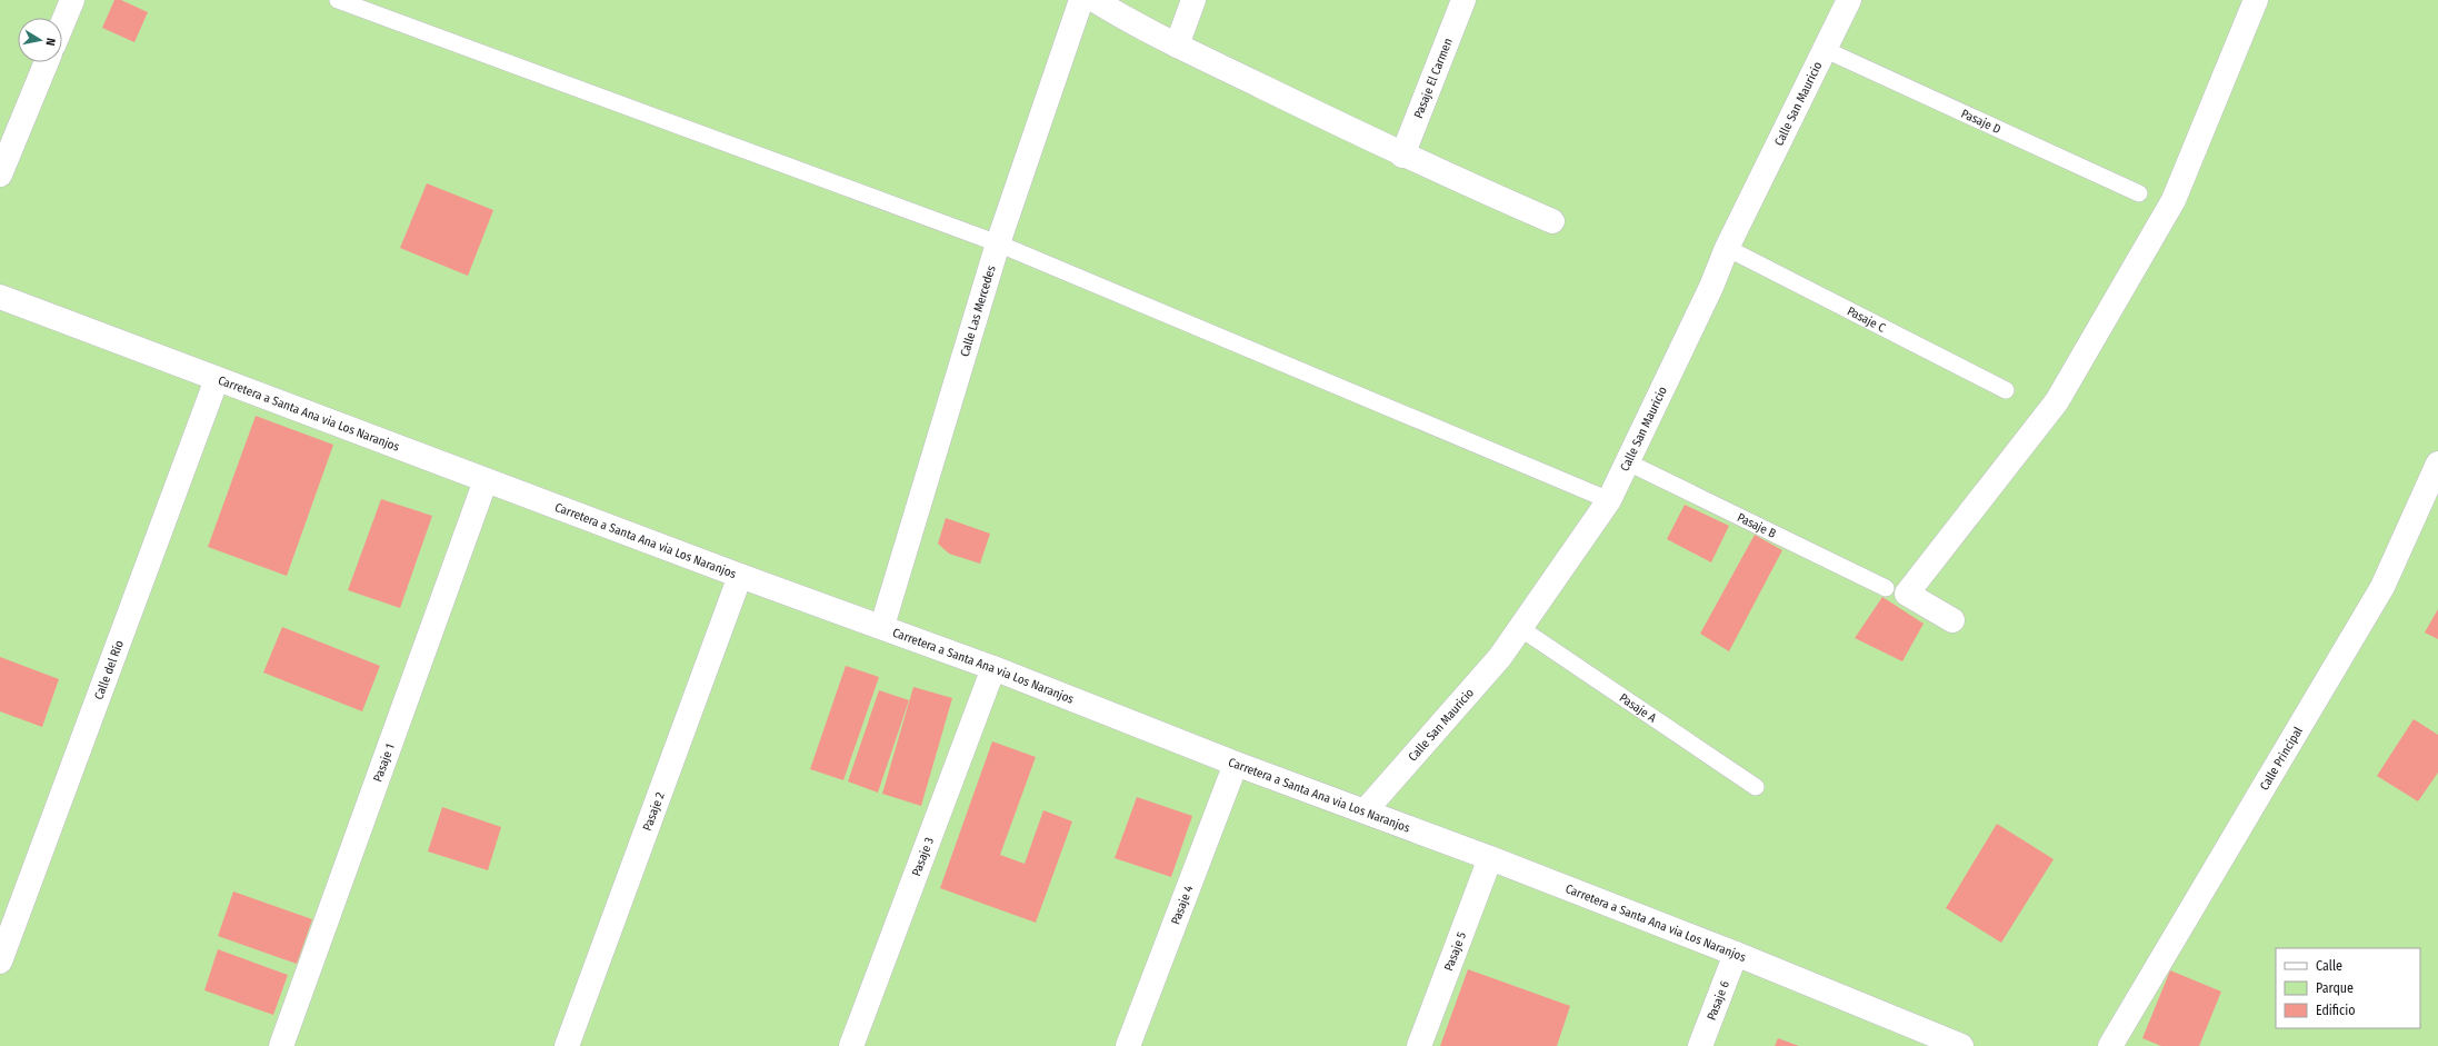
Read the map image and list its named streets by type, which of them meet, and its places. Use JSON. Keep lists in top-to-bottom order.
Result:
{
  "streets": {
    "street": [
      "Pasaje El Carmen",
      "Calle San Mauricio",
      "Calle Las Mercedes",
      "Carretera a Santa Ana via Los Naranjos",
      "Calle del Río",
      "Calle Principal",
      "Pasaje 1",
      "Pasaje 2",
      "Pasaje 3",
      "Pasaje 4",
      "Pasaje 5",
      "Pasaje 6"
    ],
    "lane": [
      "Pasaje D",
      "Pasaje C",
      "Pasaje B",
      "Pasaje A"
    ]
  },
  "crossings": [
    ["Calle San Mauricio", "Pasaje D"],
    ["Calle San Mauricio", "Pasaje C"],
    ["Calle San Mauricio", "Carretera a Santa Ana via Los Naranjos"],
    ["Calle San Mauricio", "Pasaje B"],
    ["Calle San Mauricio", "Pasaje A"],
    ["Calle Las Mercedes", "Carretera a Santa Ana via Los Naranjos"],
    ["Carretera a Santa Ana via Los Naranjos", "Calle del Río"],
    ["Carretera a Santa Ana via Los Naranjos", "Pasaje 1"],
    ["Carretera a Santa Ana via Los Naranjos", "Pasaje 2"],
    ["Carretera a Santa Ana via Los Naranjos", "Pasaje 3"],
    ["Carretera a Santa Ana via Los Naranjos", "Pasaje 4"],
    ["Carretera a Santa Ana via Los Naranjos", "Pasaje 5"],
    ["Carretera a Santa Ana via Los Naranjos", "Pasaje 6"]
  ],
  "legend": ["Calle", "Parque", "Edificio"],
  "north": "right"
}
